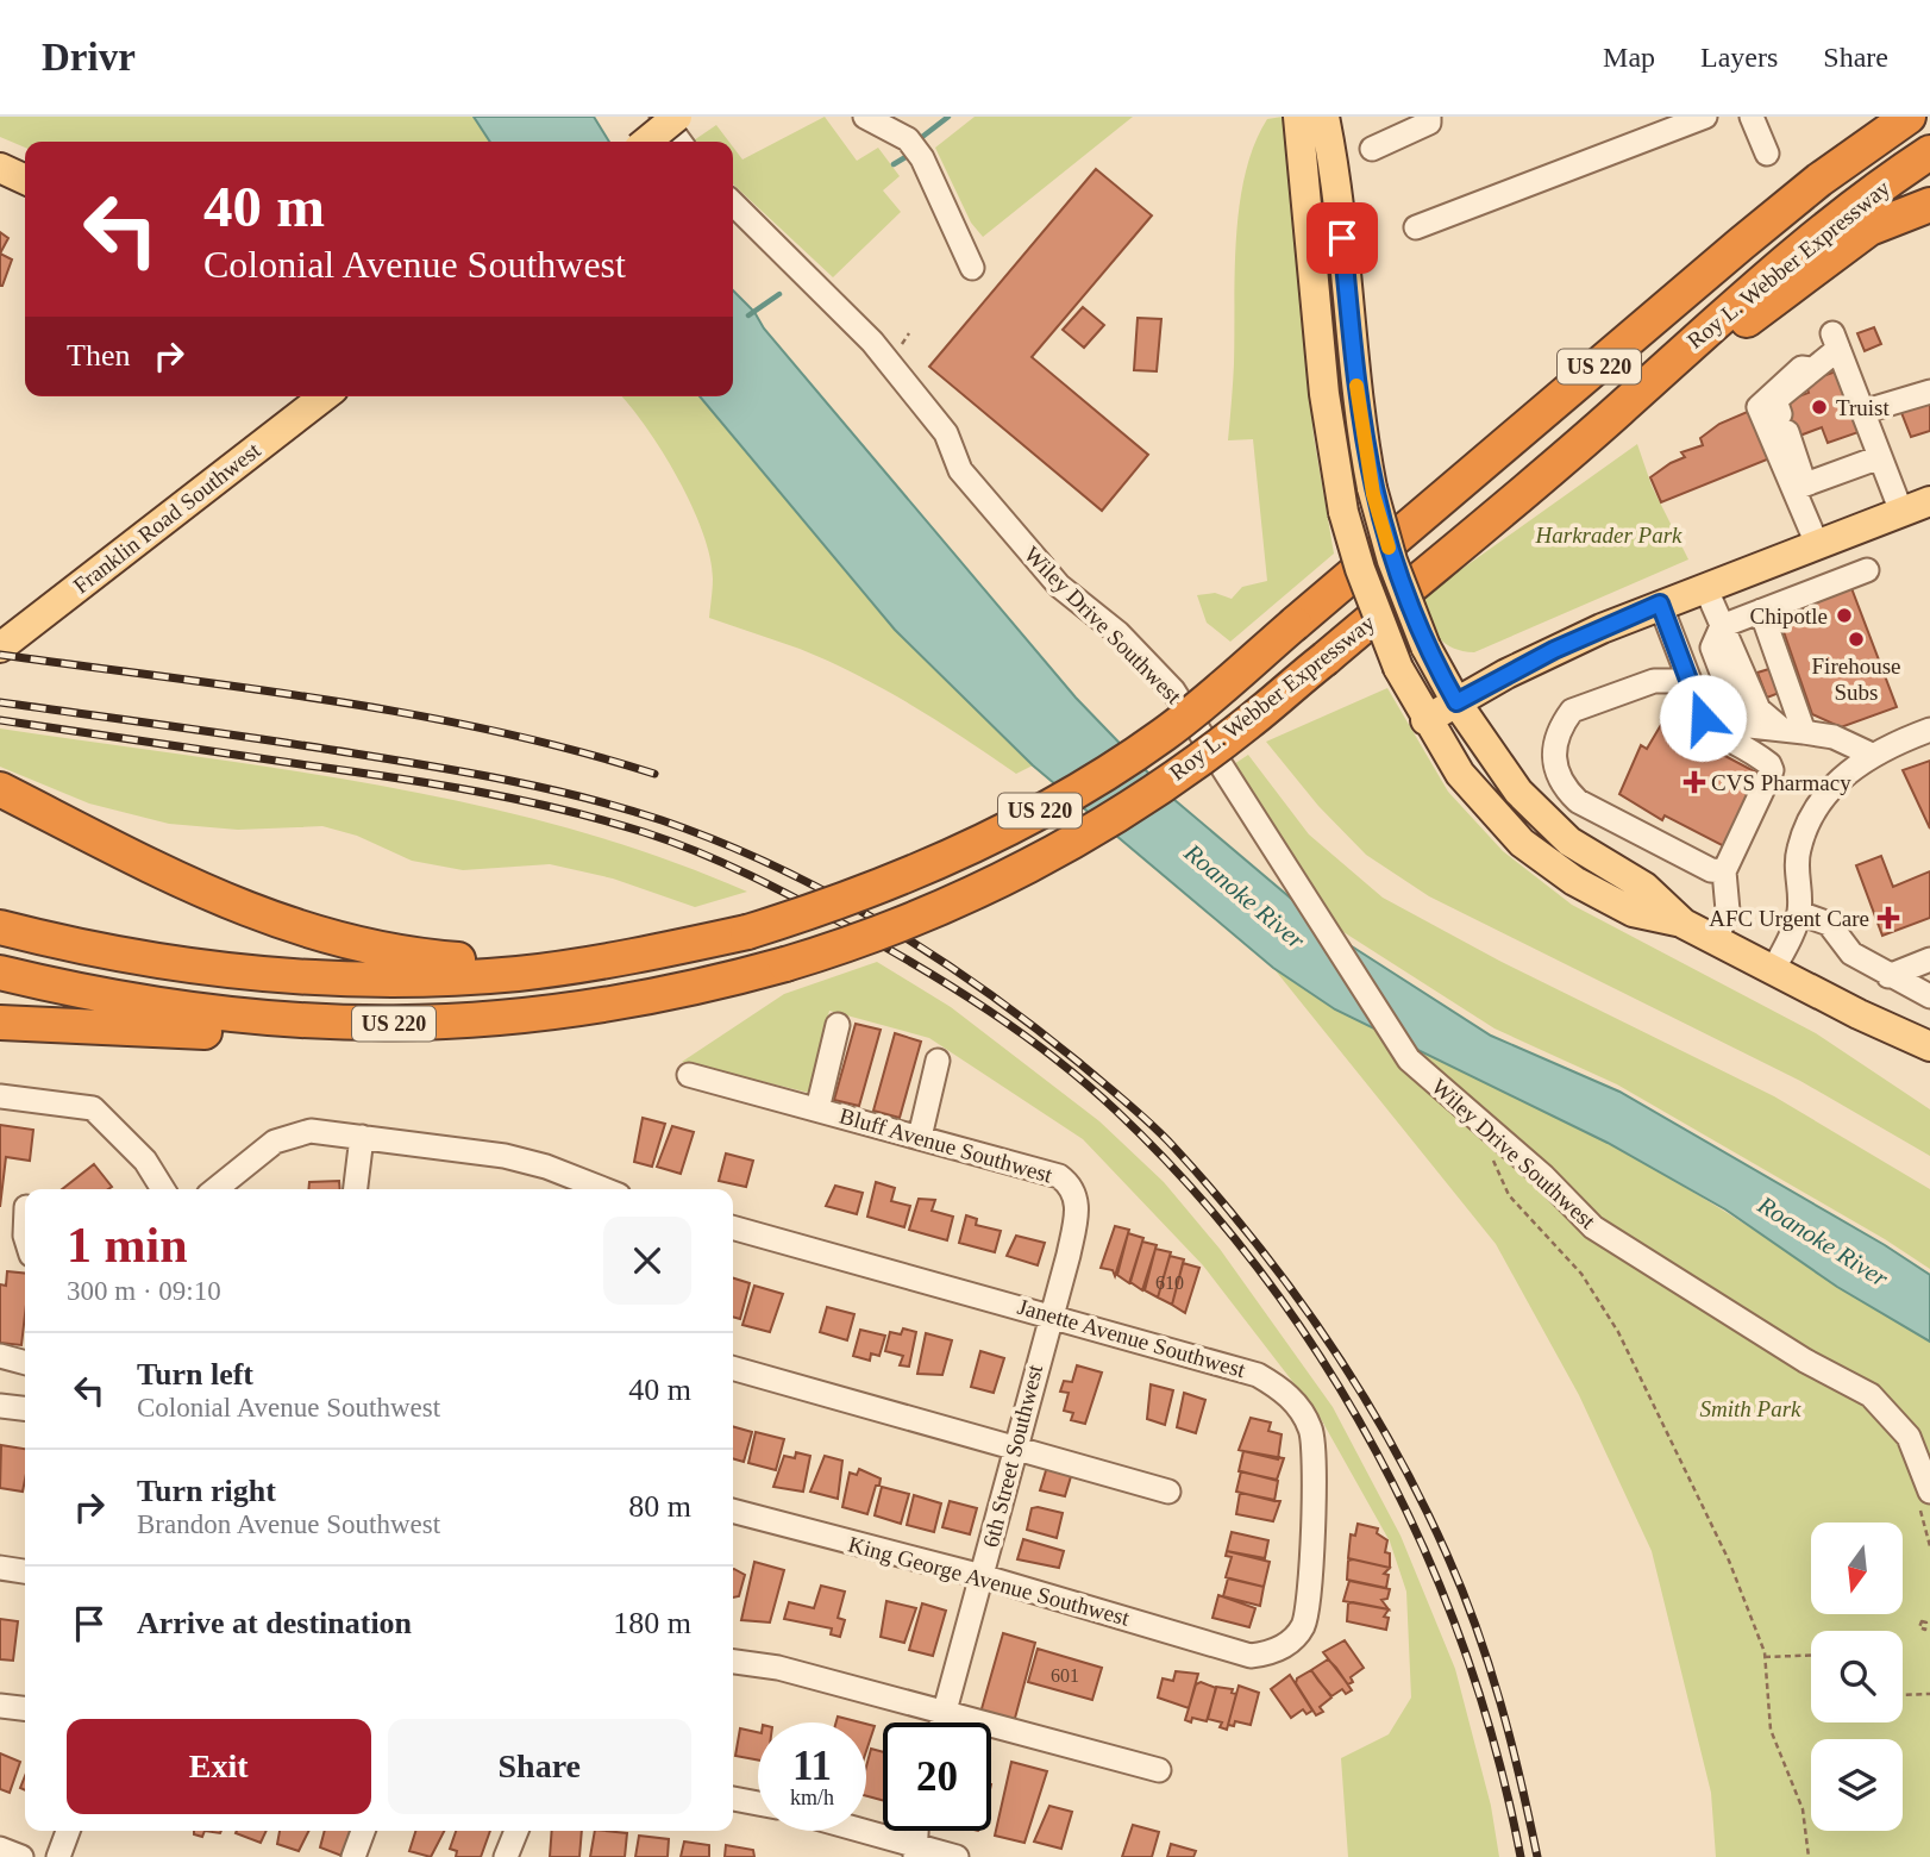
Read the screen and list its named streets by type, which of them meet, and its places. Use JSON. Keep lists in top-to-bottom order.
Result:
{
  "streets": {
    "highway": ["Roy L. Webber Expressway", "US 220"],
    "main road": ["Franklin Road Southwest"],
    "street": [
      "Wiley Drive Southwest",
      "Bluff Avenue Southwest",
      "Janette Avenue Southwest",
      "6th Street Southwest",
      "King George Avenue Southwest"
    ]
  },
  "crossings": [
    ["Bluff Avenue Southwest", "Janette Avenue Southwest"],
    ["Bluff Avenue Southwest", "6th Street Southwest"],
    ["Janette Avenue Southwest", "6th Street Southwest"],
    ["Janette Avenue Southwest", "King George Avenue Southwest"],
    ["6th Street Southwest", "King George Avenue Southwest"]
  ],
  "water": ["Roanoke River"],
  "parks": ["Harkrader Park", "Smith Park"],
  "places": {
    "other": ["Truist", "Chipotle", "Firehouse Subs"],
    "health": ["CVS Pharmacy", "AFC Urgent Care"]
  },
  "house_numbers": ["610", "601"],
  "north": "bottom",
  "page": {
    "header": "Drivr",
    "nav": ["Map", "Layers", "Share"],
    "turn": ["40 m", "Colonial Avenue Southwest"],
    "then": "Then",
    "heading": ["1 min", "300 m · 09:10"],
    "list": [
      {
        "name": "Turn left",
        "note": "Colonial Avenue Southwest",
        "value": "40 m"
      },
      {
        "name": "Turn right",
        "note": "Brandon Avenue Southwest",
        "value": "80 m"
      },
      {
        "name": "Arrive at destination",
        "value": "180 m"
      }
    ],
    "buttons": ["Exit", "Share"],
    "speed": "11 km/h",
    "limit": "20"
  }
}
